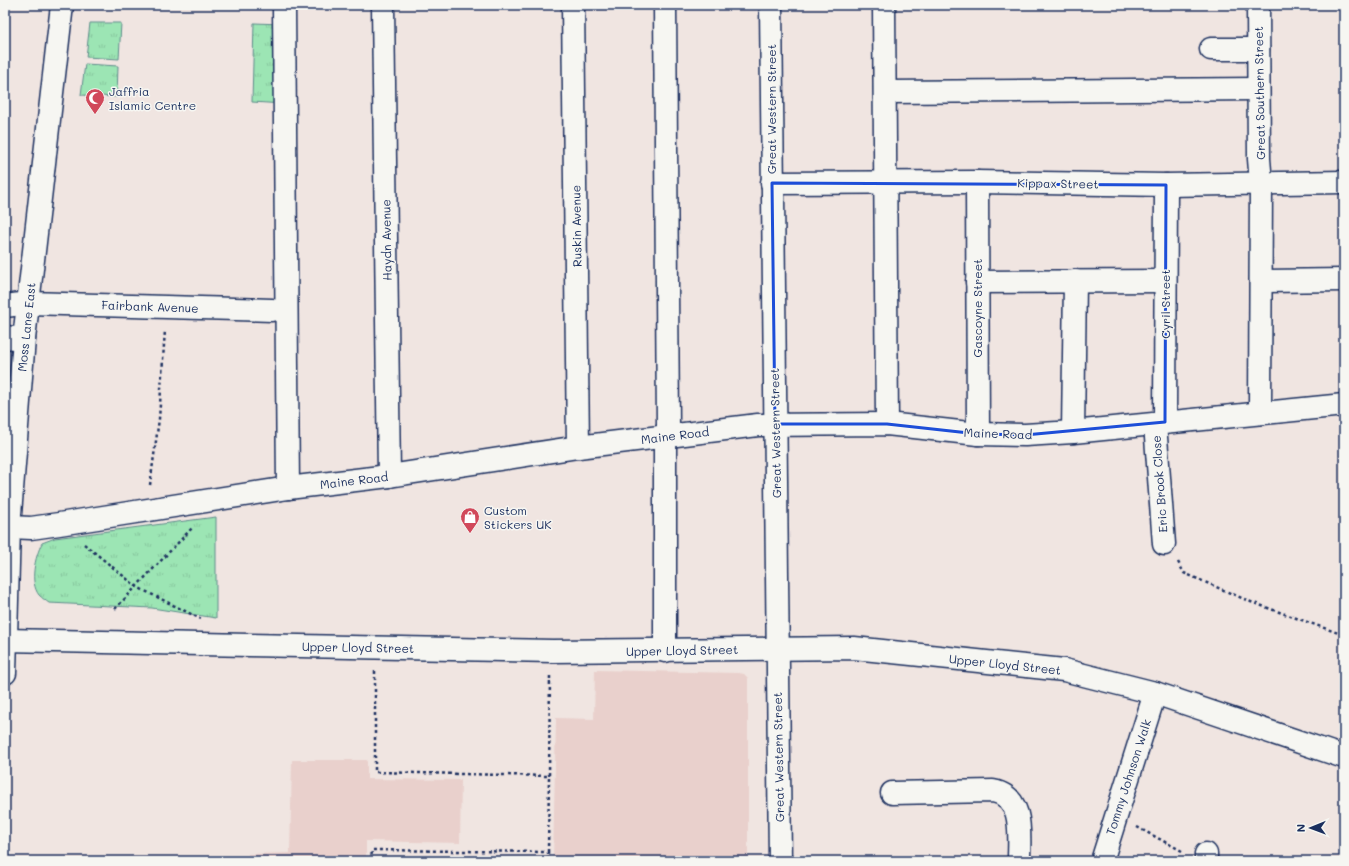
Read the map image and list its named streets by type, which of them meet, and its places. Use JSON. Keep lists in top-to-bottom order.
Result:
{
  "streets": {
    "street": [
      "Great Southern Street",
      "Great Western Street",
      "Kippax Street",
      "Ruskin Avenue",
      "Haydn Avenue",
      "Cyril Street",
      "Fairbank Avenue",
      "Gascoyne Street",
      "Moss Lane East",
      "Maine Road",
      "Eric Brook Close",
      "Upper Lloyd Street",
      "Tommy Johnson Walk"
    ]
  },
  "crossings": [
    ["Great Southern Street", "Kippax Street"],
    ["Great Southern Street", "Maine Road"],
    ["Great Western Street", "Kippax Street"],
    ["Great Western Street", "Maine Road"],
    ["Great Western Street", "Upper Lloyd Street"],
    ["Kippax Street", "Cyril Street"],
    ["Kippax Street", "Gascoyne Street"],
    ["Ruskin Avenue", "Maine Road"],
    ["Haydn Avenue", "Maine Road"],
    ["Cyril Street", "Maine Road"],
    ["Cyril Street", "Eric Brook Close"],
    ["Fairbank Avenue", "Moss Lane East"],
    ["Gascoyne Street", "Maine Road"],
    ["Moss Lane East", "Maine Road"],
    ["Moss Lane East", "Upper Lloyd Street"],
    ["Maine Road", "Eric Brook Close"],
    ["Upper Lloyd Street", "Tommy Johnson Walk"]
  ],
  "places": {
    "mosque": ["Jaffria Islamic Centre"],
    "shop": ["Custom Stickers UK"]
  },
  "north": "left"
}
